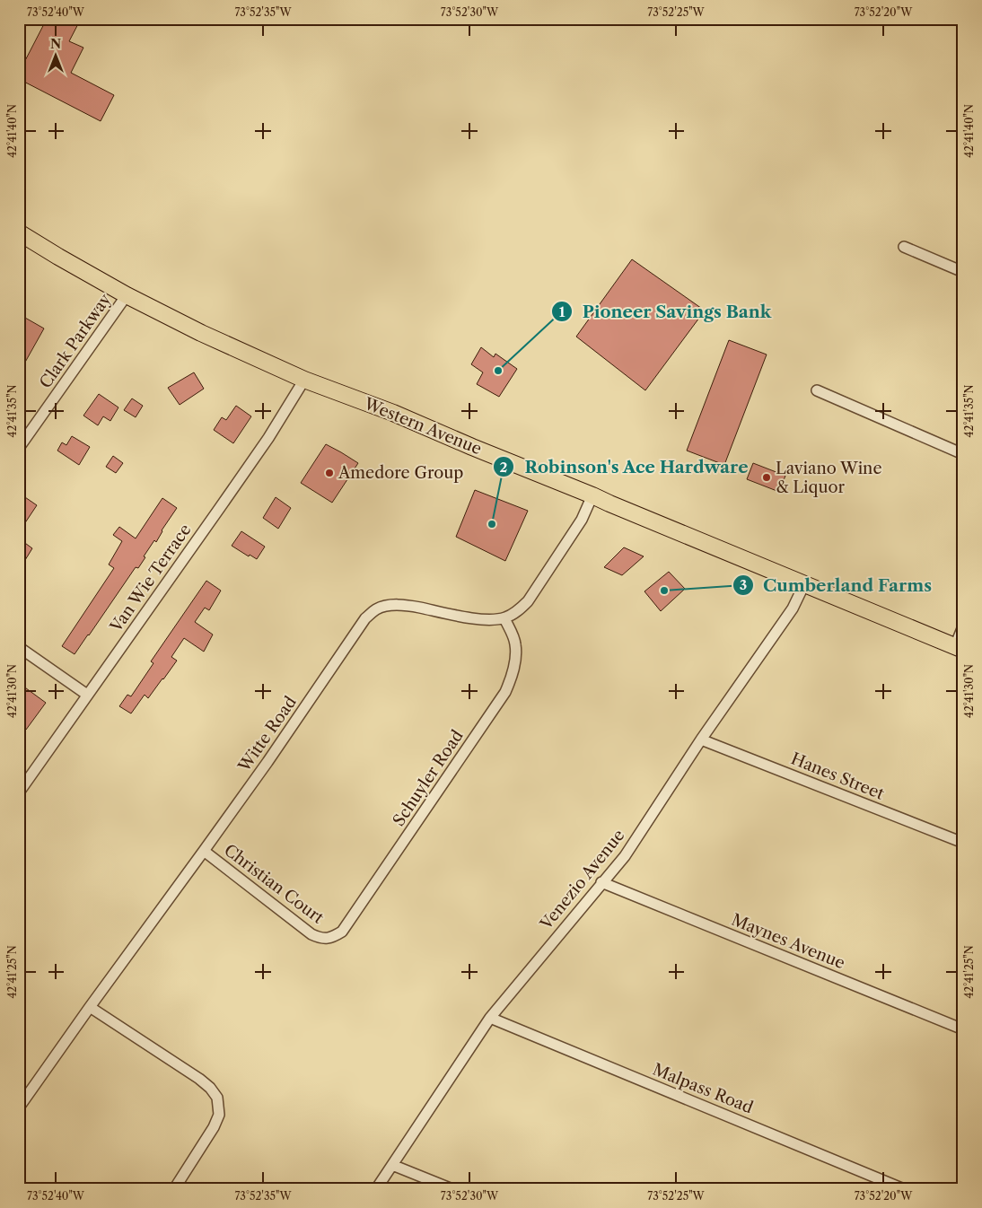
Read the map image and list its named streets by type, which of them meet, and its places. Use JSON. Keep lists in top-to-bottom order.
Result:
{
  "streets": {
    "main road": ["Western Avenue"],
    "street": [
      "Clark Parkway",
      "Van Wie Terrace",
      "Witte Road",
      "Hanes Street",
      "Schuyler Road",
      "Venezio Avenue",
      "Christian Court",
      "Maynes Avenue",
      "Malpass Road"
    ]
  },
  "crossings": [
    ["Clark Parkway", "Western Avenue"],
    ["Western Avenue", "Van Wie Terrace"],
    ["Western Avenue", "Witte Road"],
    ["Western Avenue", "Venezio Avenue"],
    ["Witte Road", "Schuyler Road"],
    ["Witte Road", "Christian Court"],
    ["Hanes Street", "Venezio Avenue"],
    ["Schuyler Road", "Christian Court"],
    ["Venezio Avenue", "Maynes Avenue"],
    ["Venezio Avenue", "Malpass Road"]
  ],
  "places": [
    "Pioneer Savings Bank",
    "Amedore Group",
    "Laviano Wine & Liquor",
    "Robinson's Ace Hardware",
    "Cumberland Farms"
  ],
  "north": "top",
  "coordinates": [
    "73°52'40\"W",
    "73°52'35\"W",
    "73°52'30\"W",
    "73°52'25\"W",
    "73°52'20\"W",
    "42°41'40\"N",
    "42°41'35\"N",
    "42°41'30\"N",
    "42°41'25\"N"
  ]
}
